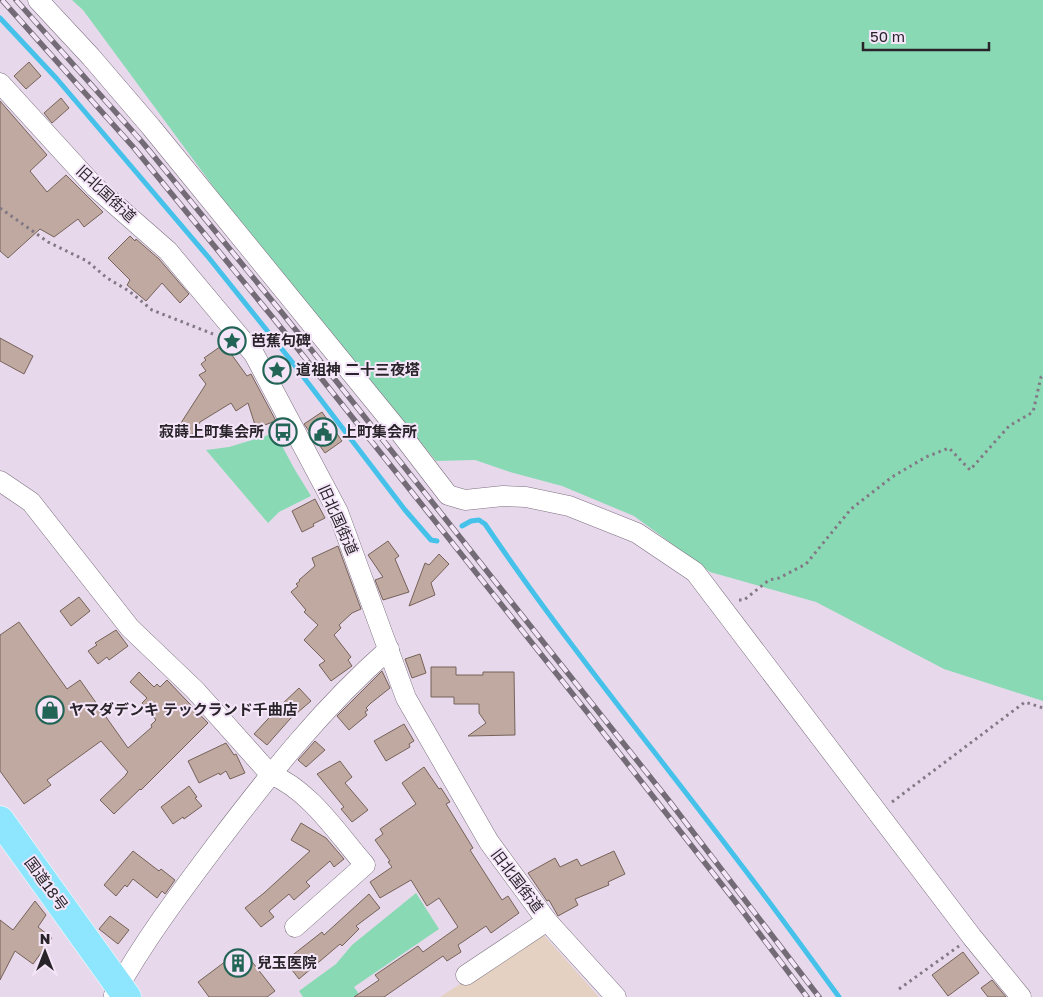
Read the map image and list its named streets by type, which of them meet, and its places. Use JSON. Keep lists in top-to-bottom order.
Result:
{
  "streets": {
    "highway": ["国道18号"],
    "street": ["旧北国街道"]
  },
  "places": {
    "place": ["芭蕉句碑", "道祖神 二十三夜塔"],
    "bus stop": ["寂蒔上町集会所"],
    "public building": ["上町集会所"],
    "shop": ["ヤマダデンキ テックランド千曲店"],
    "building": ["兒玉医院"]
  },
  "scale_bar": "50 m",
  "north": "top"
}
